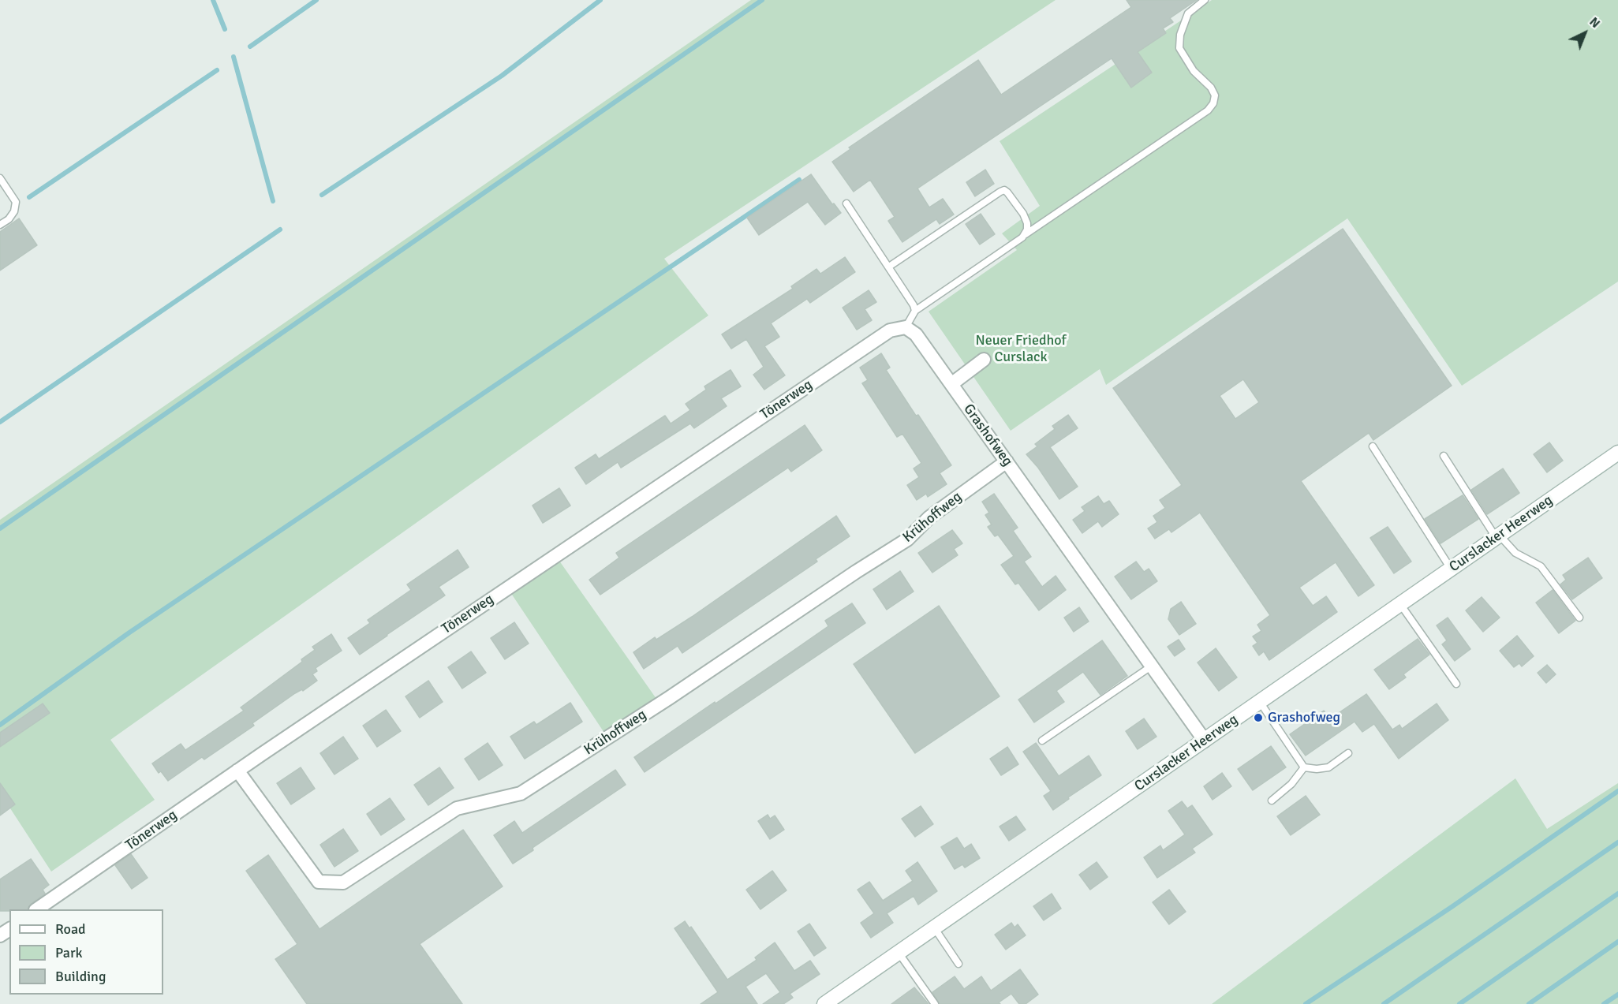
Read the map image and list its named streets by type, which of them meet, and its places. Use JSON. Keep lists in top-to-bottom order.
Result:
{
  "streets": {
    "main road": ["Curslacker Heerweg"],
    "street": ["Tönerweg", "Grashofweg", "Krühoffweg"]
  },
  "crossings": [
    ["Tönerweg", "Grashofweg"],
    ["Tönerweg", "Krühoffweg"],
    ["Grashofweg", "Krühoffweg"],
    ["Grashofweg", "Curslacker Heerweg"]
  ],
  "parks": ["Neuer Friedhof Curslack"],
  "places": ["Grashofweg"],
  "legend": ["Road", "Park", "Building"],
  "north": "top right"
}
